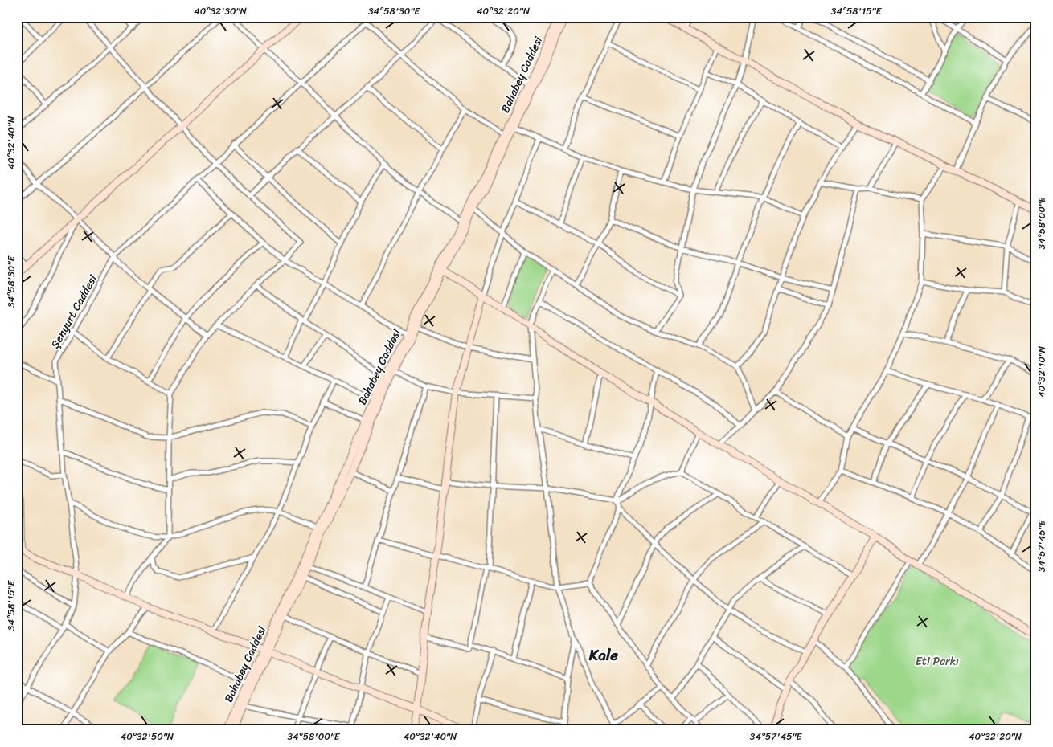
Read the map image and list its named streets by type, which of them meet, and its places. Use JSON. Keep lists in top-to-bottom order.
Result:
{
  "streets": {
    "street": ["Bahabey Caddesi", "Şenyurt Caddesi"]
  },
  "districts": ["Kale"],
  "parks": ["Eti Parkı"],
  "coordinates": [
    "40°32'30\"N",
    "34°58'30\"E",
    "40°32'20\"N",
    "34°58'15\"E",
    "40°32'40\"N",
    "34°58'00\"E",
    "40°32'10\"N",
    "34°57'45\"E",
    "40°32'50\"N"
  ]
}
